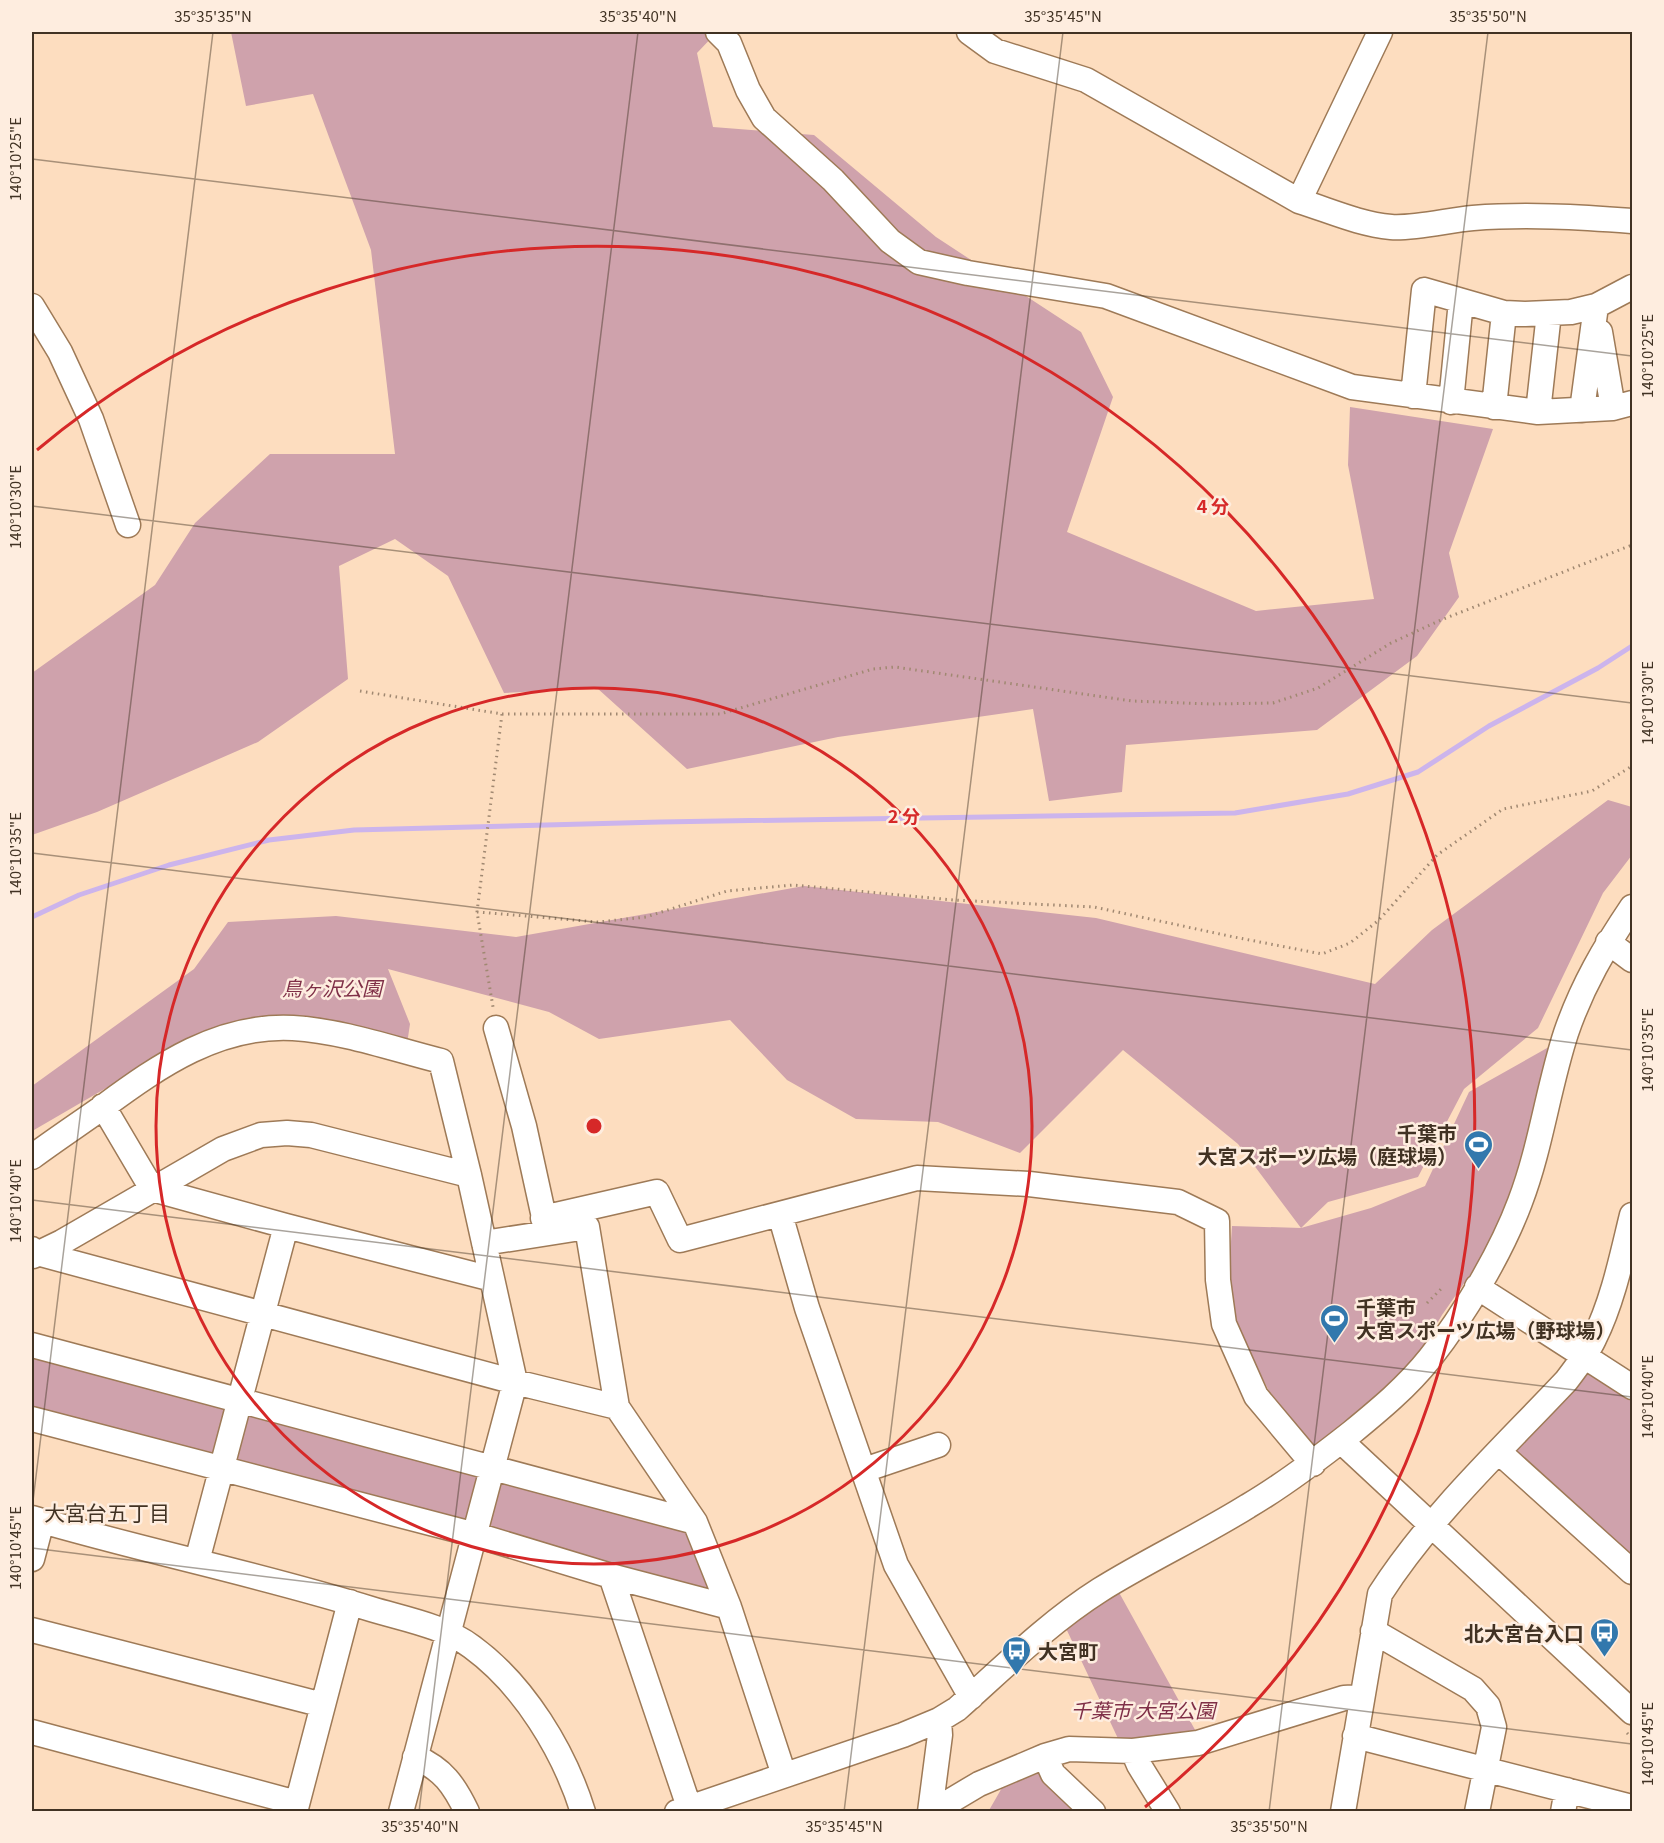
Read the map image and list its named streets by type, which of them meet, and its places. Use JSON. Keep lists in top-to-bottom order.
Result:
{
  "districts": ["大宮台五丁目"],
  "parks": ["鳥ヶ沢公園", "千葉市 大宮公園"],
  "places": {
    "sports": ["千葉市 大宮スポーツ広場（庭球場）", "千葉市 大宮スポーツ広場（野球場）"],
    "bus stop": ["北大宮台入口", "大宮町"]
  },
  "coordinates": [
    "35°35'35\"N",
    "35°35'40\"N",
    "35°35'45\"N",
    "35°35'50\"N",
    "140°10'25\"E",
    "140°10'30\"E",
    "140°10'35\"E",
    "140°10'40\"E",
    "140°10'45\"E"
  ],
  "rings": ["4 分", "2 分"]
}
